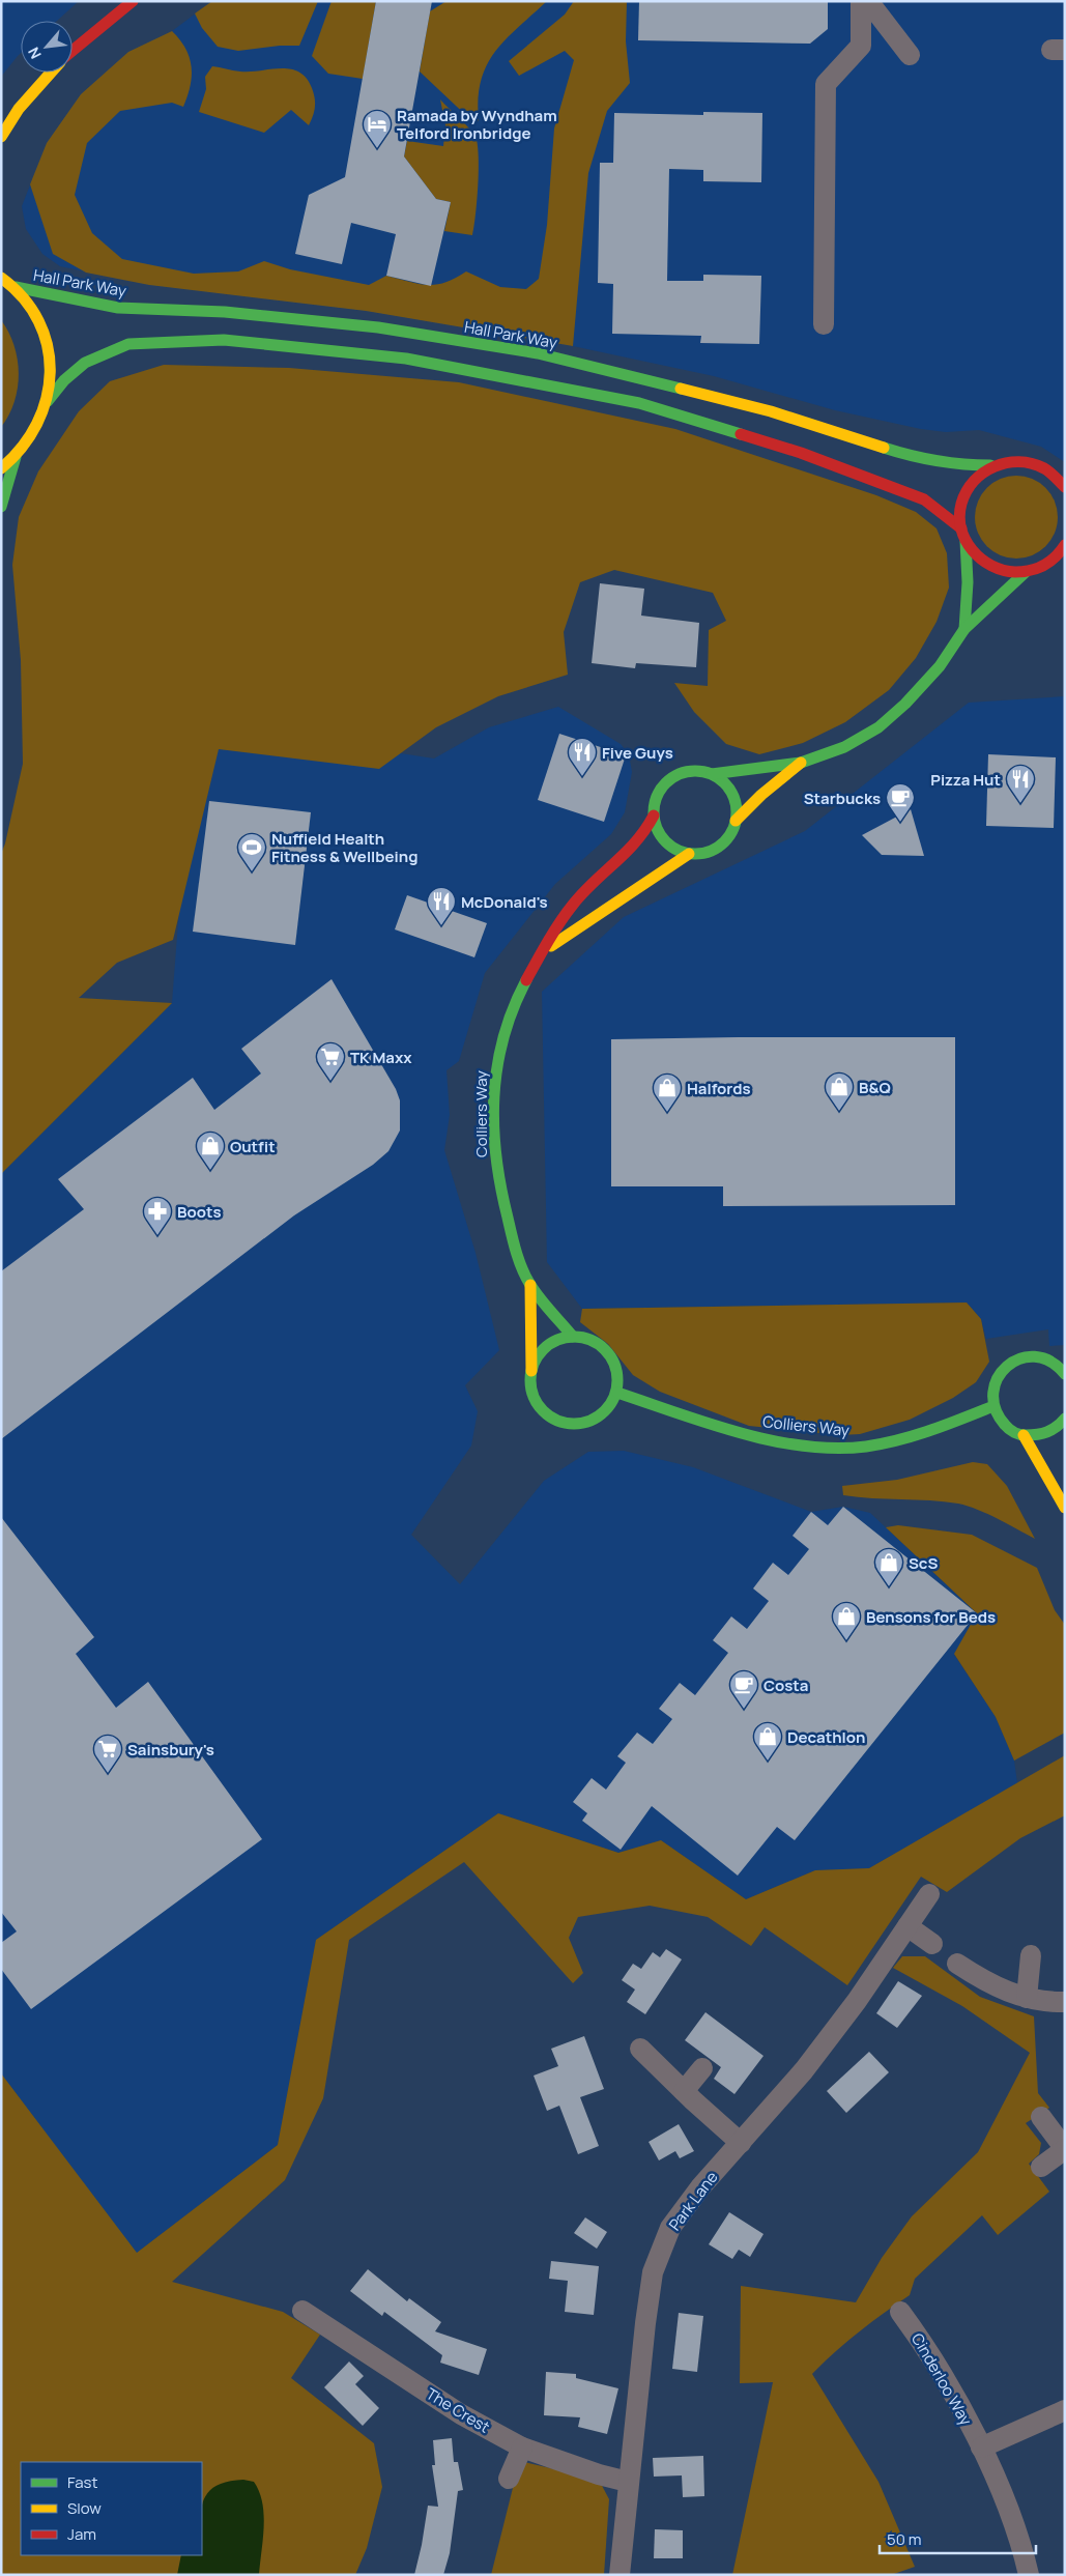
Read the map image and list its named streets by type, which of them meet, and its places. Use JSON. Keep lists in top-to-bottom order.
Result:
{
  "streets": {
    "main road": ["Hall Park Way", "Colliers Way"],
    "street": ["Park Lane", "Cinderloo Way", "The Crest"]
  },
  "crossings": [
    ["Park Lane", "The Crest"]
  ],
  "places": {
    "hotel": ["Ramada by Wyndham Telford Ironbridge"],
    "restaurant": ["Five Guys", "Pizza Hut", "McDonald's"],
    "cafe": ["Starbucks", "Costa"],
    "sports": ["Nuffield Health Fitness & Wellbeing"],
    "supermarket": ["TK Maxx", "Sainsbury's"],
    "shop": [
      "B&Q",
      "Halfords",
      "Outfit",
      "ScS",
      "Bensons for Beds",
      "Decathlon"
    ],
    "pharmacy": ["Boots"]
  },
  "legend": ["Fast", "Slow", "Jam"],
  "scale_bar": "50 m",
  "north": "bottom left"
}
